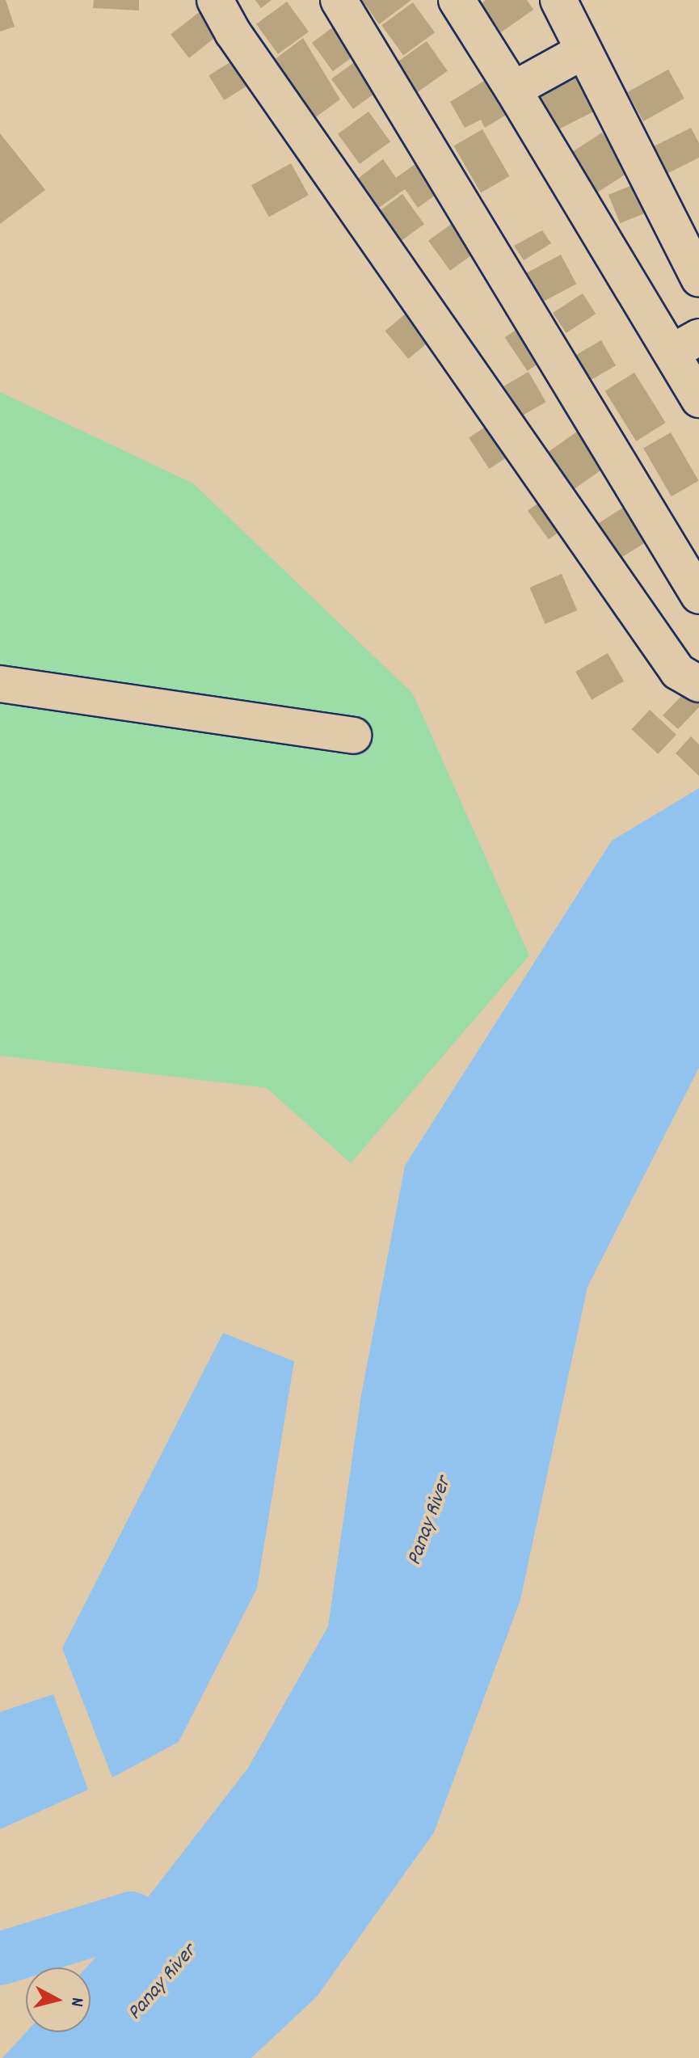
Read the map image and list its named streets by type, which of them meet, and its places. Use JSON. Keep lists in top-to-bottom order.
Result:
{
  "water": ["Panay River"],
  "north": "right"
}
